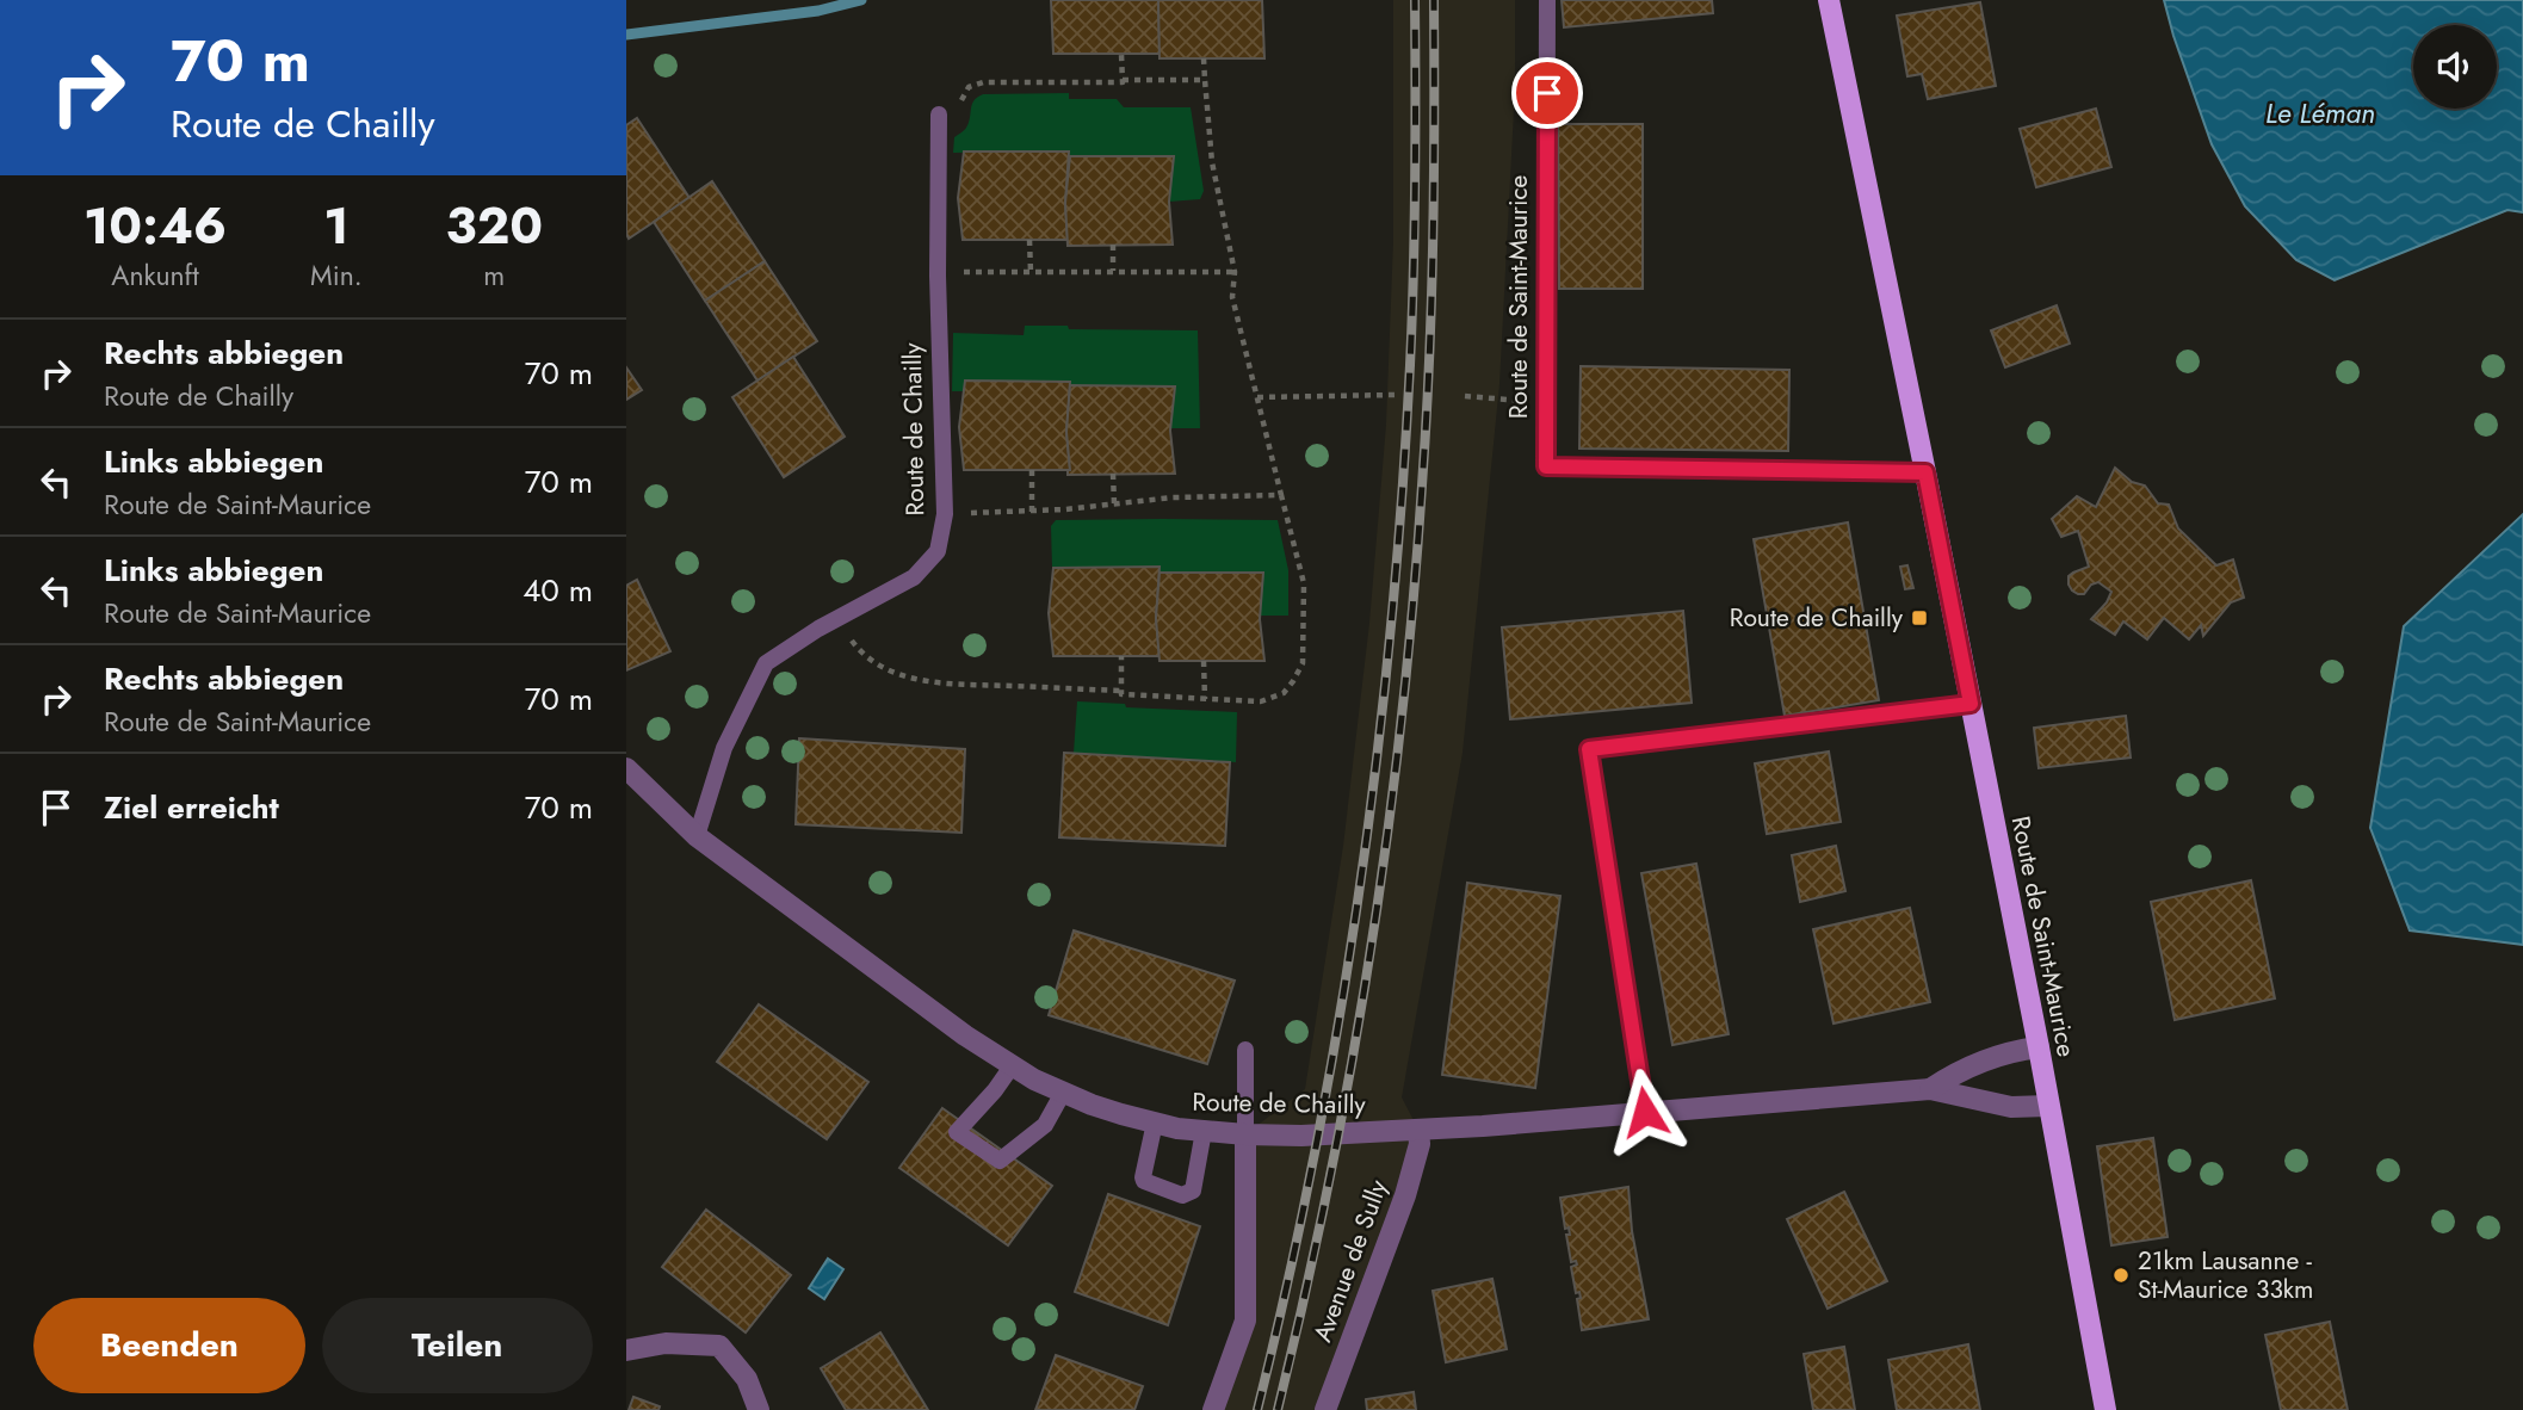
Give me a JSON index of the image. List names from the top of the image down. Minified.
{"streets":{"main road":["Route de Saint-Maurice"],"street":["Route de Chailly","Avenue de Sully"]},"crossings":[["Route de Saint-Maurice","Route de Chailly"],["Route de Chailly","Avenue de Sully"]],"water":["Le Léman"],"places":{"transit":["Route de Chailly"],"other":["21km Lausanne - St-Maurice 33km"]},"page":{"turn":["70 m","Route de Chailly"],"eta":["10:46","Ankunft","1","Min.","320","m"],"list":[{"name":"Rechts abbiegen","note":"Route de Chailly","value":"70 m"},{"name":"Links abbiegen","note":"Route de Saint-Maurice","value":"70 m"},{"name":"Links abbiegen","note":"Route de Saint-Maurice","value":"40 m"},{"name":"Rechts abbiegen","note":"Route de Saint-Maurice","value":"70 m"},{"name":"Ziel erreicht","value":"70 m"}],"buttons":["Beenden","Teilen"]}}
